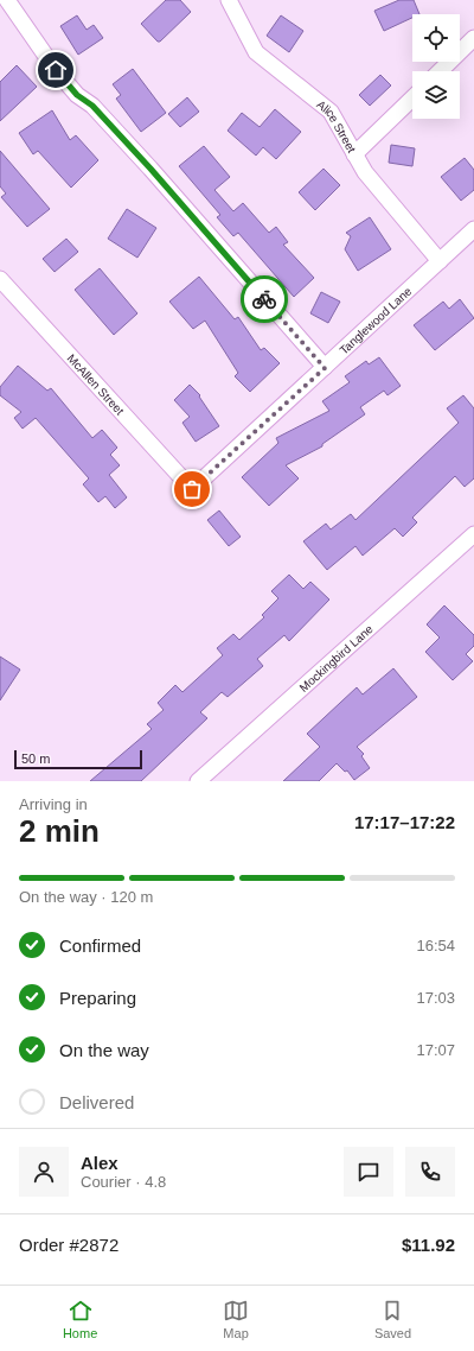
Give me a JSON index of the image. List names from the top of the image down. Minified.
{"streets":{"street":["Alice Street","Tanglewood Lane","McAllen Street","Mockingbird Lane"]},"crossings":[["Alice Street","Tanglewood Lane"],["Tanglewood Lane","McAllen Street"]],"scale_bar":"50 m","page":{"scale":"50 m","heading":["2 min","Arriving in","17:17–17:22"],"panel":["Alex","Courier · 4.8","Order #2872","$11.92"],"bar":"On the way · 120 m","list":[["Confirmed","16:54"],["Preparing","17:03"],["On the way","17:07"],"Delivered"],"tabs":["Home","Map","Saved"]}}
